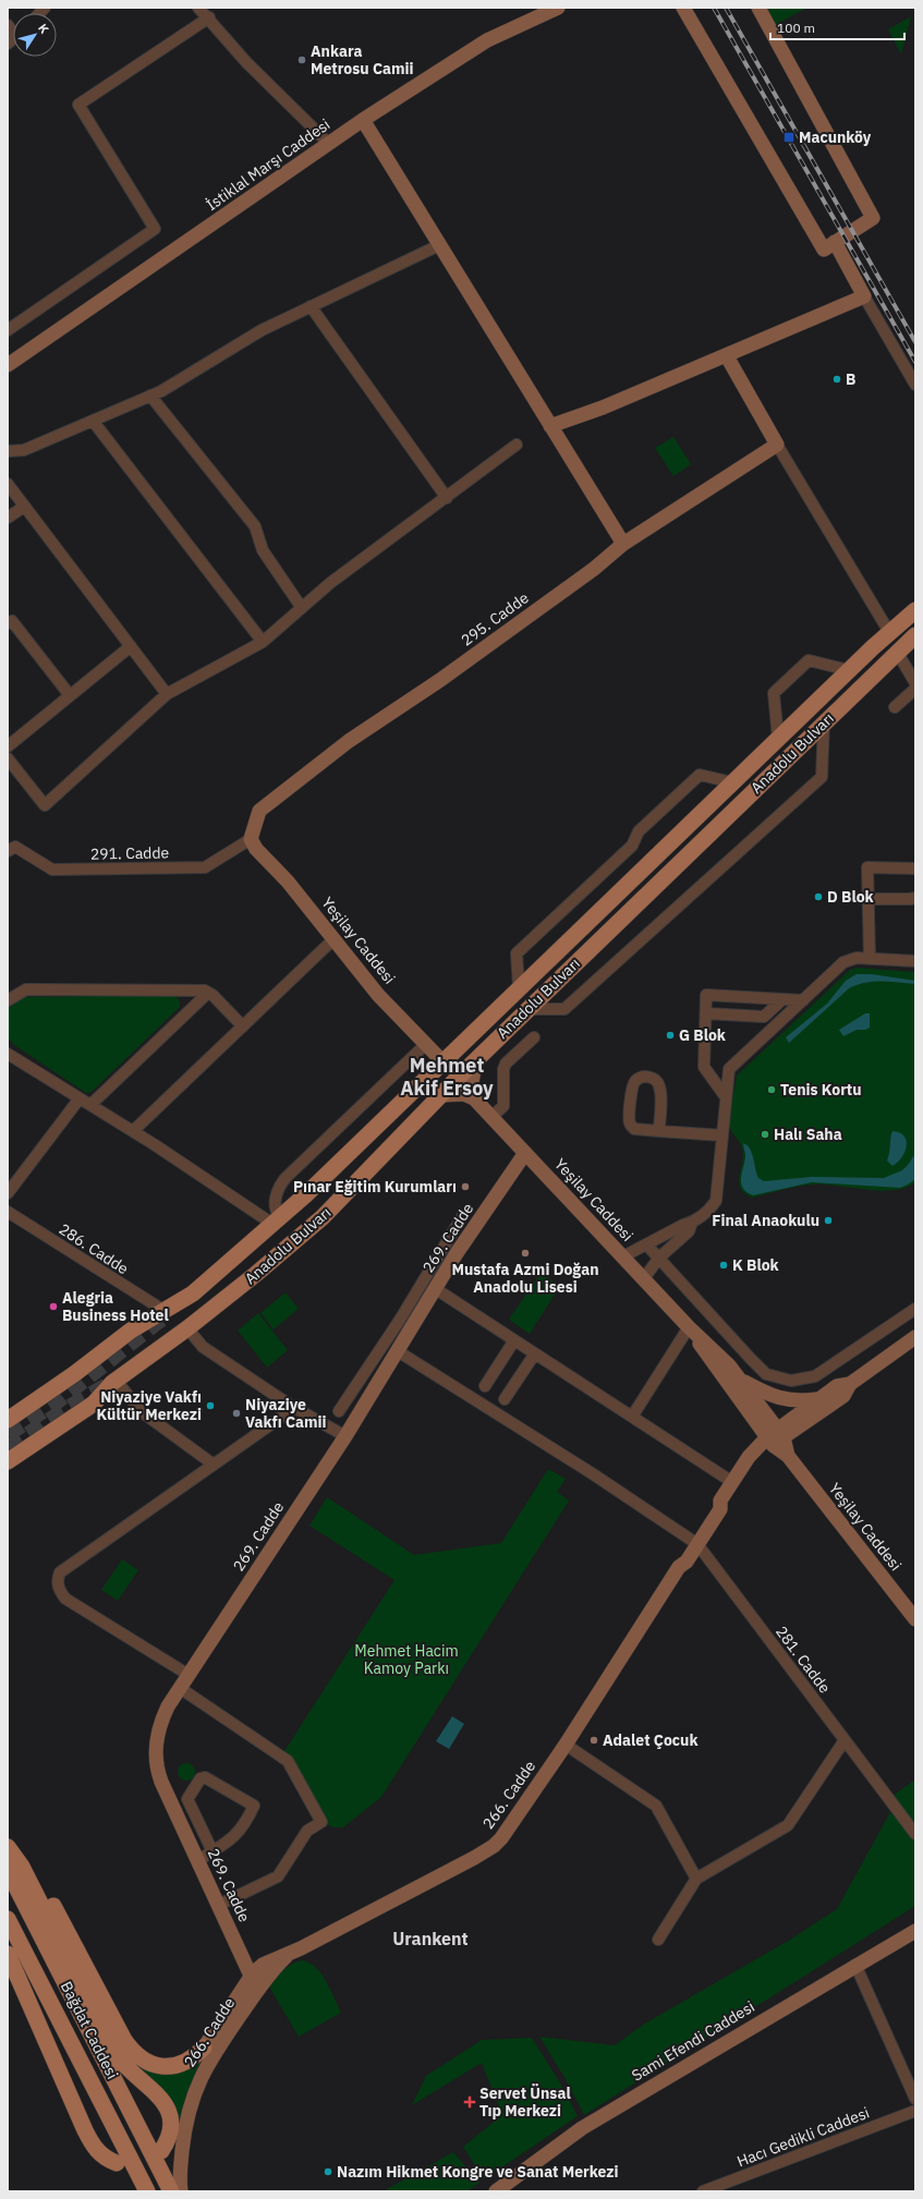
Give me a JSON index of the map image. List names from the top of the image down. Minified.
{"streets":{"main road":["Anadolu Bulvarı","Bağdat Caddesi"],"street":["İstiklal Marşı Caddesi","295. Cadde","291. Cadde","Yeşilay Caddesi","269. Cadde","286. Cadde","281. Cadde","266. Cadde","Sami Efendi Caddesi","Hacı Gedikli Caddesi"]},"crossings":[["295. Cadde","291. Cadde"],["295. Cadde","Yeşilay Caddesi"],["Anadolu Bulvarı","Yeşilay Caddesi"],["Anadolu Bulvarı","286. Cadde"],["291. Cadde","Yeşilay Caddesi"],["Yeşilay Caddesi","269. Cadde"],["Yeşilay Caddesi","266. Cadde"],["269. Cadde","281. Cadde"],["269. Cadde","266. Cadde"],["281. Cadde","266. Cadde"]],"districts":["Mehmet Akif Ersoy","Urankent"],"parks":["Mehmet Hacim Kamoy Parkı"],"places":{"other":["Ankara Metrosu Camii","B","D Blok","G Blok","Tenis Kortu","Halı Saha","Pınar Eğitim Kurumları","Final Anaokulu","Mustafa Azmi Doğan Anadolu Lisesi","K Blok","Alegria Business Hotel","Niyaziye Vakfı Kültür Merkezi","Niyaziye Vakfı Camii","Adalet Çocuk","Nazım Hikmet Kongre ve Sanat Merkezi"],"transit":["Macunköy"],"health":["Servet Ünsal Tıp Merkezi"]},"scale_bar":"100 m","north":"top right"}
